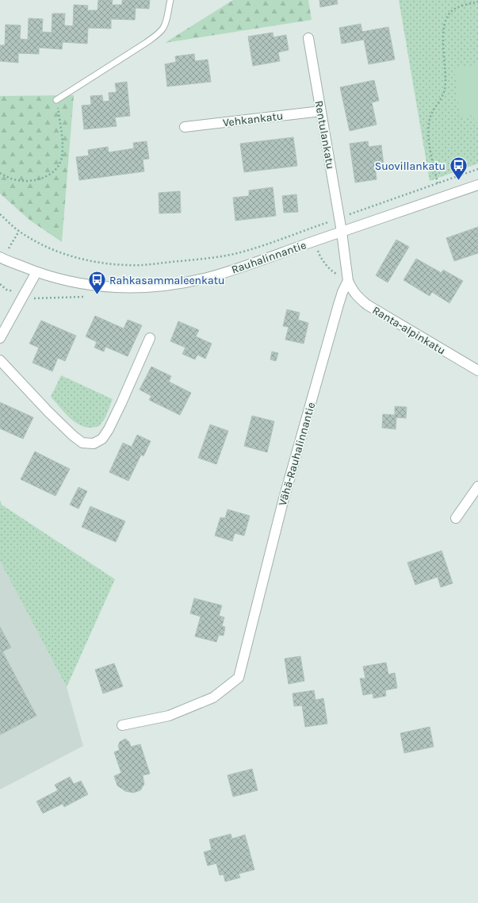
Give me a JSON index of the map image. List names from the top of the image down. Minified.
{"streets":{"street":["Vehkankatu","Rentulankatu","Rauhalinnantie","Ranta-alpinkatu","Vähä-Rauhalinnantie"]},"crossings":[["Vehkankatu","Rentulankatu"],["Rentulankatu","Rauhalinnantie"],["Ranta-alpinkatu","Vähä-Rauhalinnantie"]],"places":{"bus stop":["Suovillankatu","Rahkasammaleenkatu"]}}
